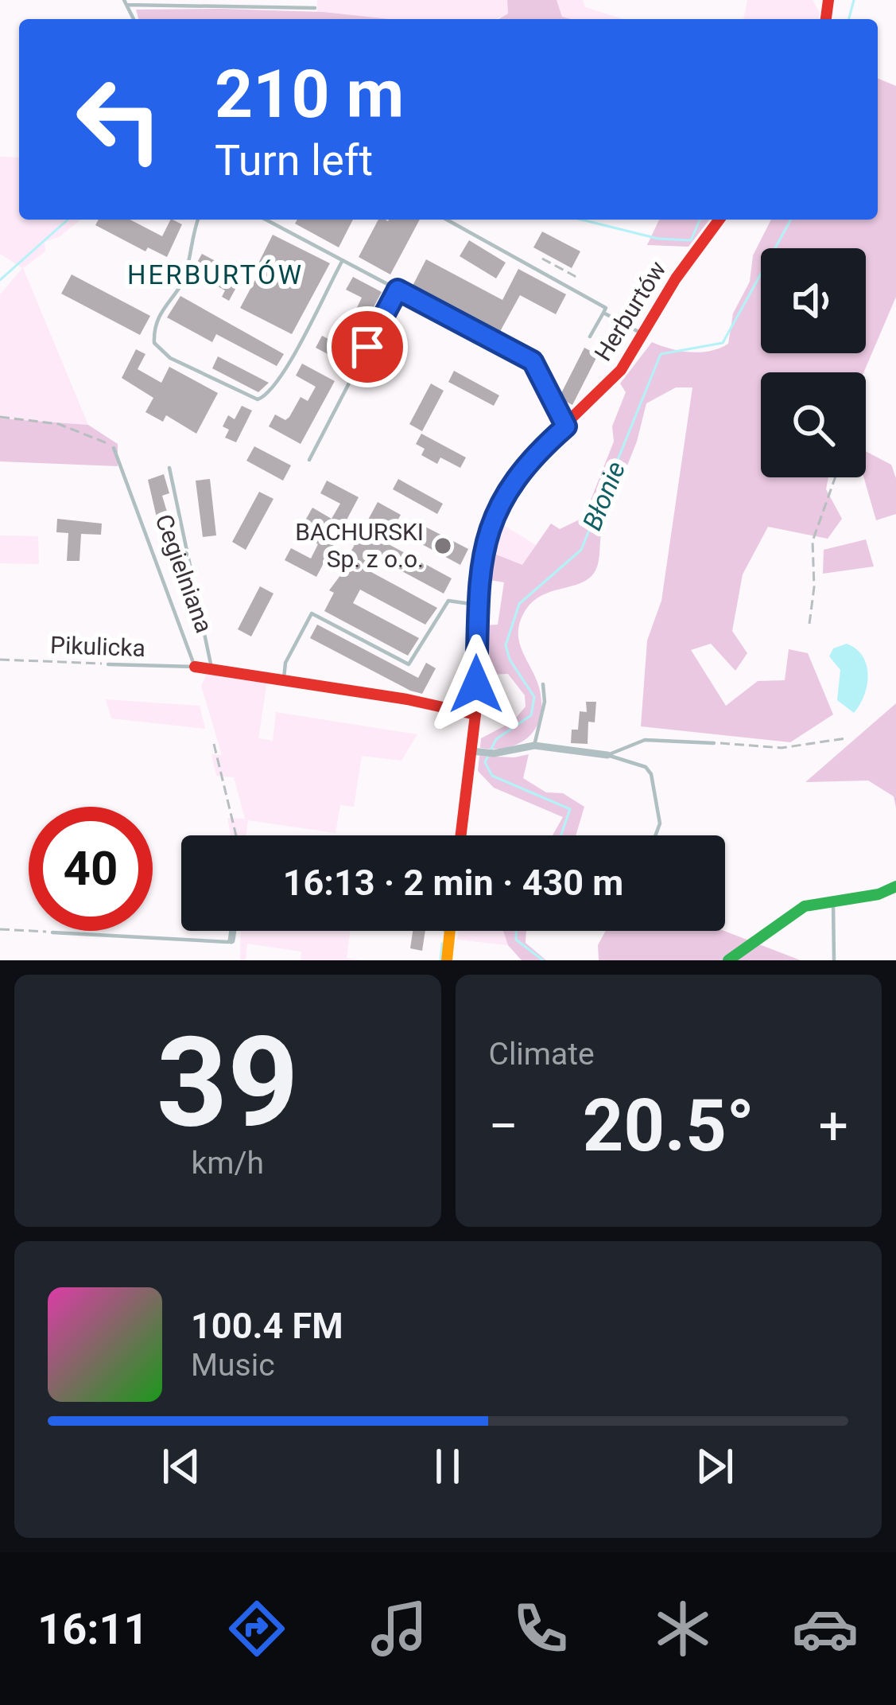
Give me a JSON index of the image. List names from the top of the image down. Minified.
{"streets":{"street":["Herburtów","Cegielniana"],"lane":["Pikulicka"]},"crossings":[["Herburtów","Cegielniana"],["Cegielniana","Pikulicka"]],"districts":["HERBURTÓW"],"water":["Błonie"],"places":["BACHURSKI Sp. z o.o."],"page":{"turn":["210 m","Turn left"],"limit":"40","trip":"16:13 · 2 min · 430 m","tile":[["39","km/h"],"Climate"],"heat":["−","20.5°","+"],"song":["100.4 FM","Music"],"tabs":"16:11"}}
